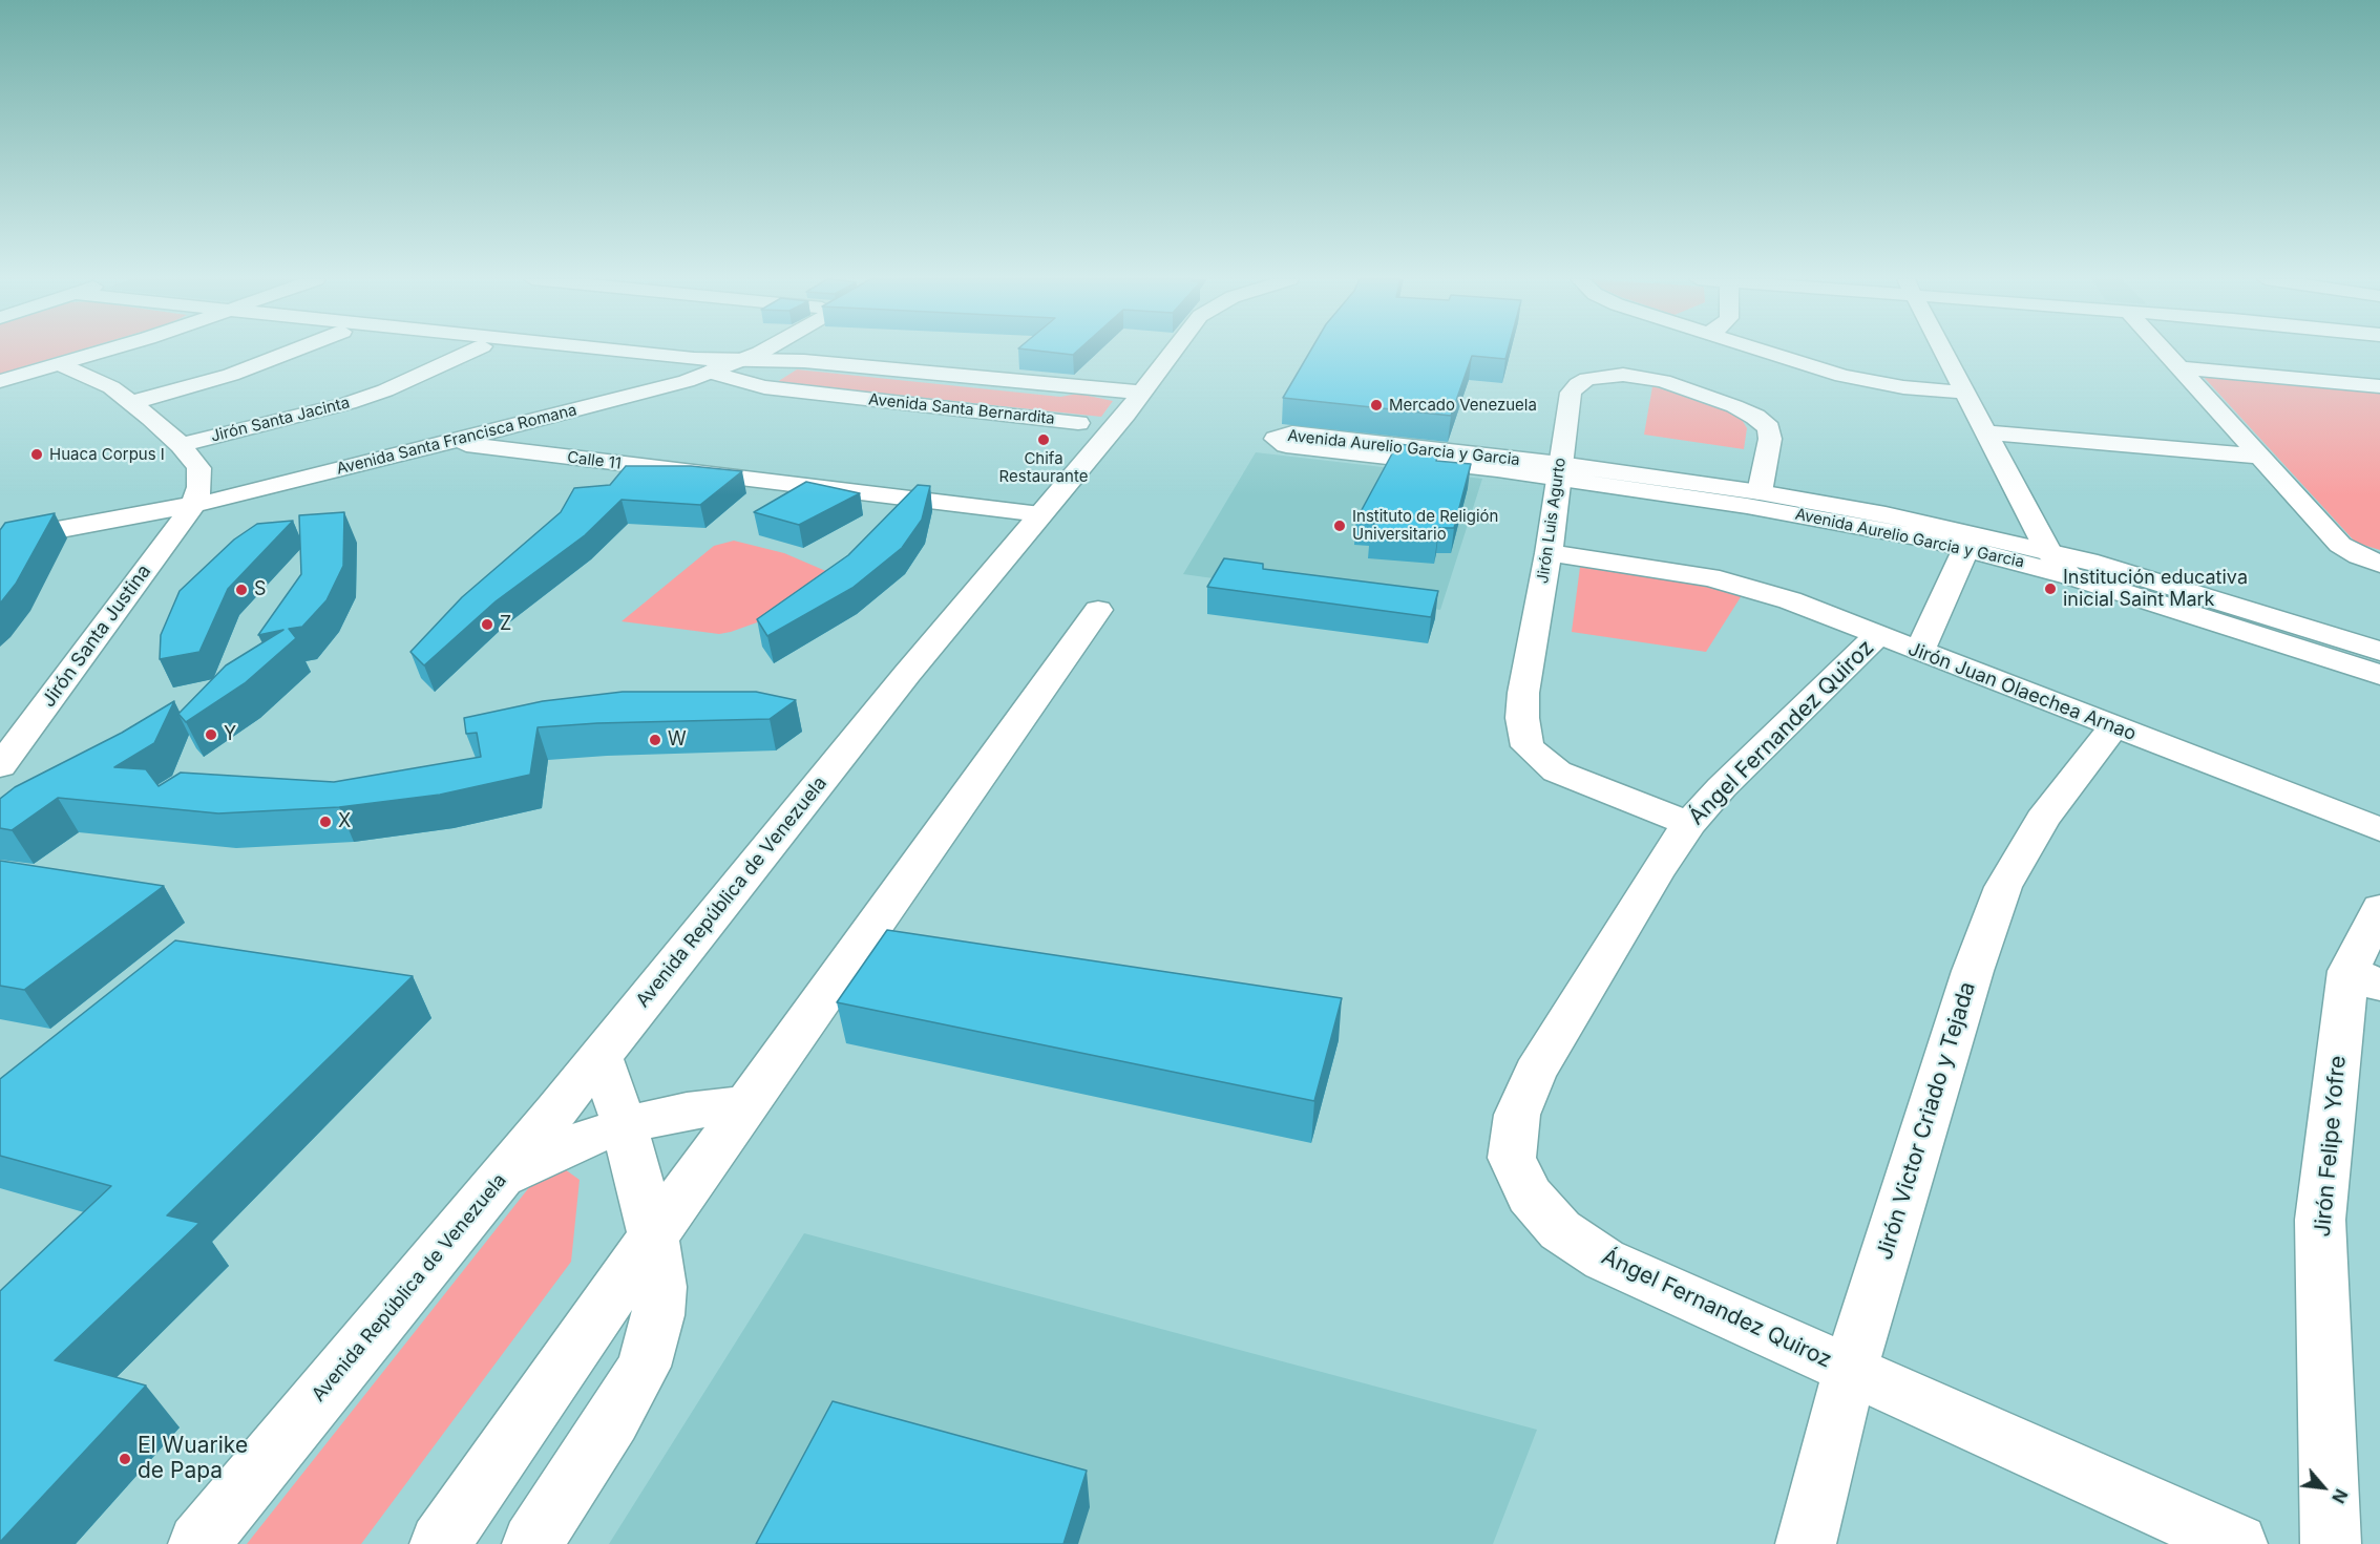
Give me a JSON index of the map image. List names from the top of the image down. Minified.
{"streets":{"street":["Avenida Santa Bernardita","Jirón Santa Jacinta","Avenida Santa Francisca Romana","Avenida Aurelio Garcia y Garcia","Calle 11","Jirón Luis Agurto","Jirón Santa Justina","Jirón Juan Olaechea Arnao","Ángel Fernandez Quiroz","Avenida República de Venezuela","Jirón Victor Criado y Tejada","Jirón Felipe Yofre"]},"crossings":[["Avenida Santa Bernardita","Avenida Santa Francisca Romana"],["Avenida Santa Bernardita","Avenida República de Venezuela"],["Avenida Santa Francisca Romana","Calle 11"],["Avenida Santa Francisca Romana","Jirón Santa Justina"],["Avenida Aurelio Garcia y Garcia","Jirón Luis Agurto"],["Calle 11","Avenida República de Venezuela"],["Jirón Luis Agurto","Jirón Juan Olaechea Arnao"],["Jirón Luis Agurto","Ángel Fernandez Quiroz"],["Jirón Juan Olaechea Arnao","Ángel Fernandez Quiroz"],["Jirón Juan Olaechea Arnao","Jirón Victor Criado y Tejada"],["Ángel Fernandez Quiroz","Jirón Victor Criado y Tejada"]],"places":["Mercado Venezuela","Chifa Restaurante","Huaca Corpus I","Instituto de Religión Universitario","Institución educativa inicial Saint Mark","S","Z","Y","W","X","El Wuarike de Papa"],"north":"bottom right"}
